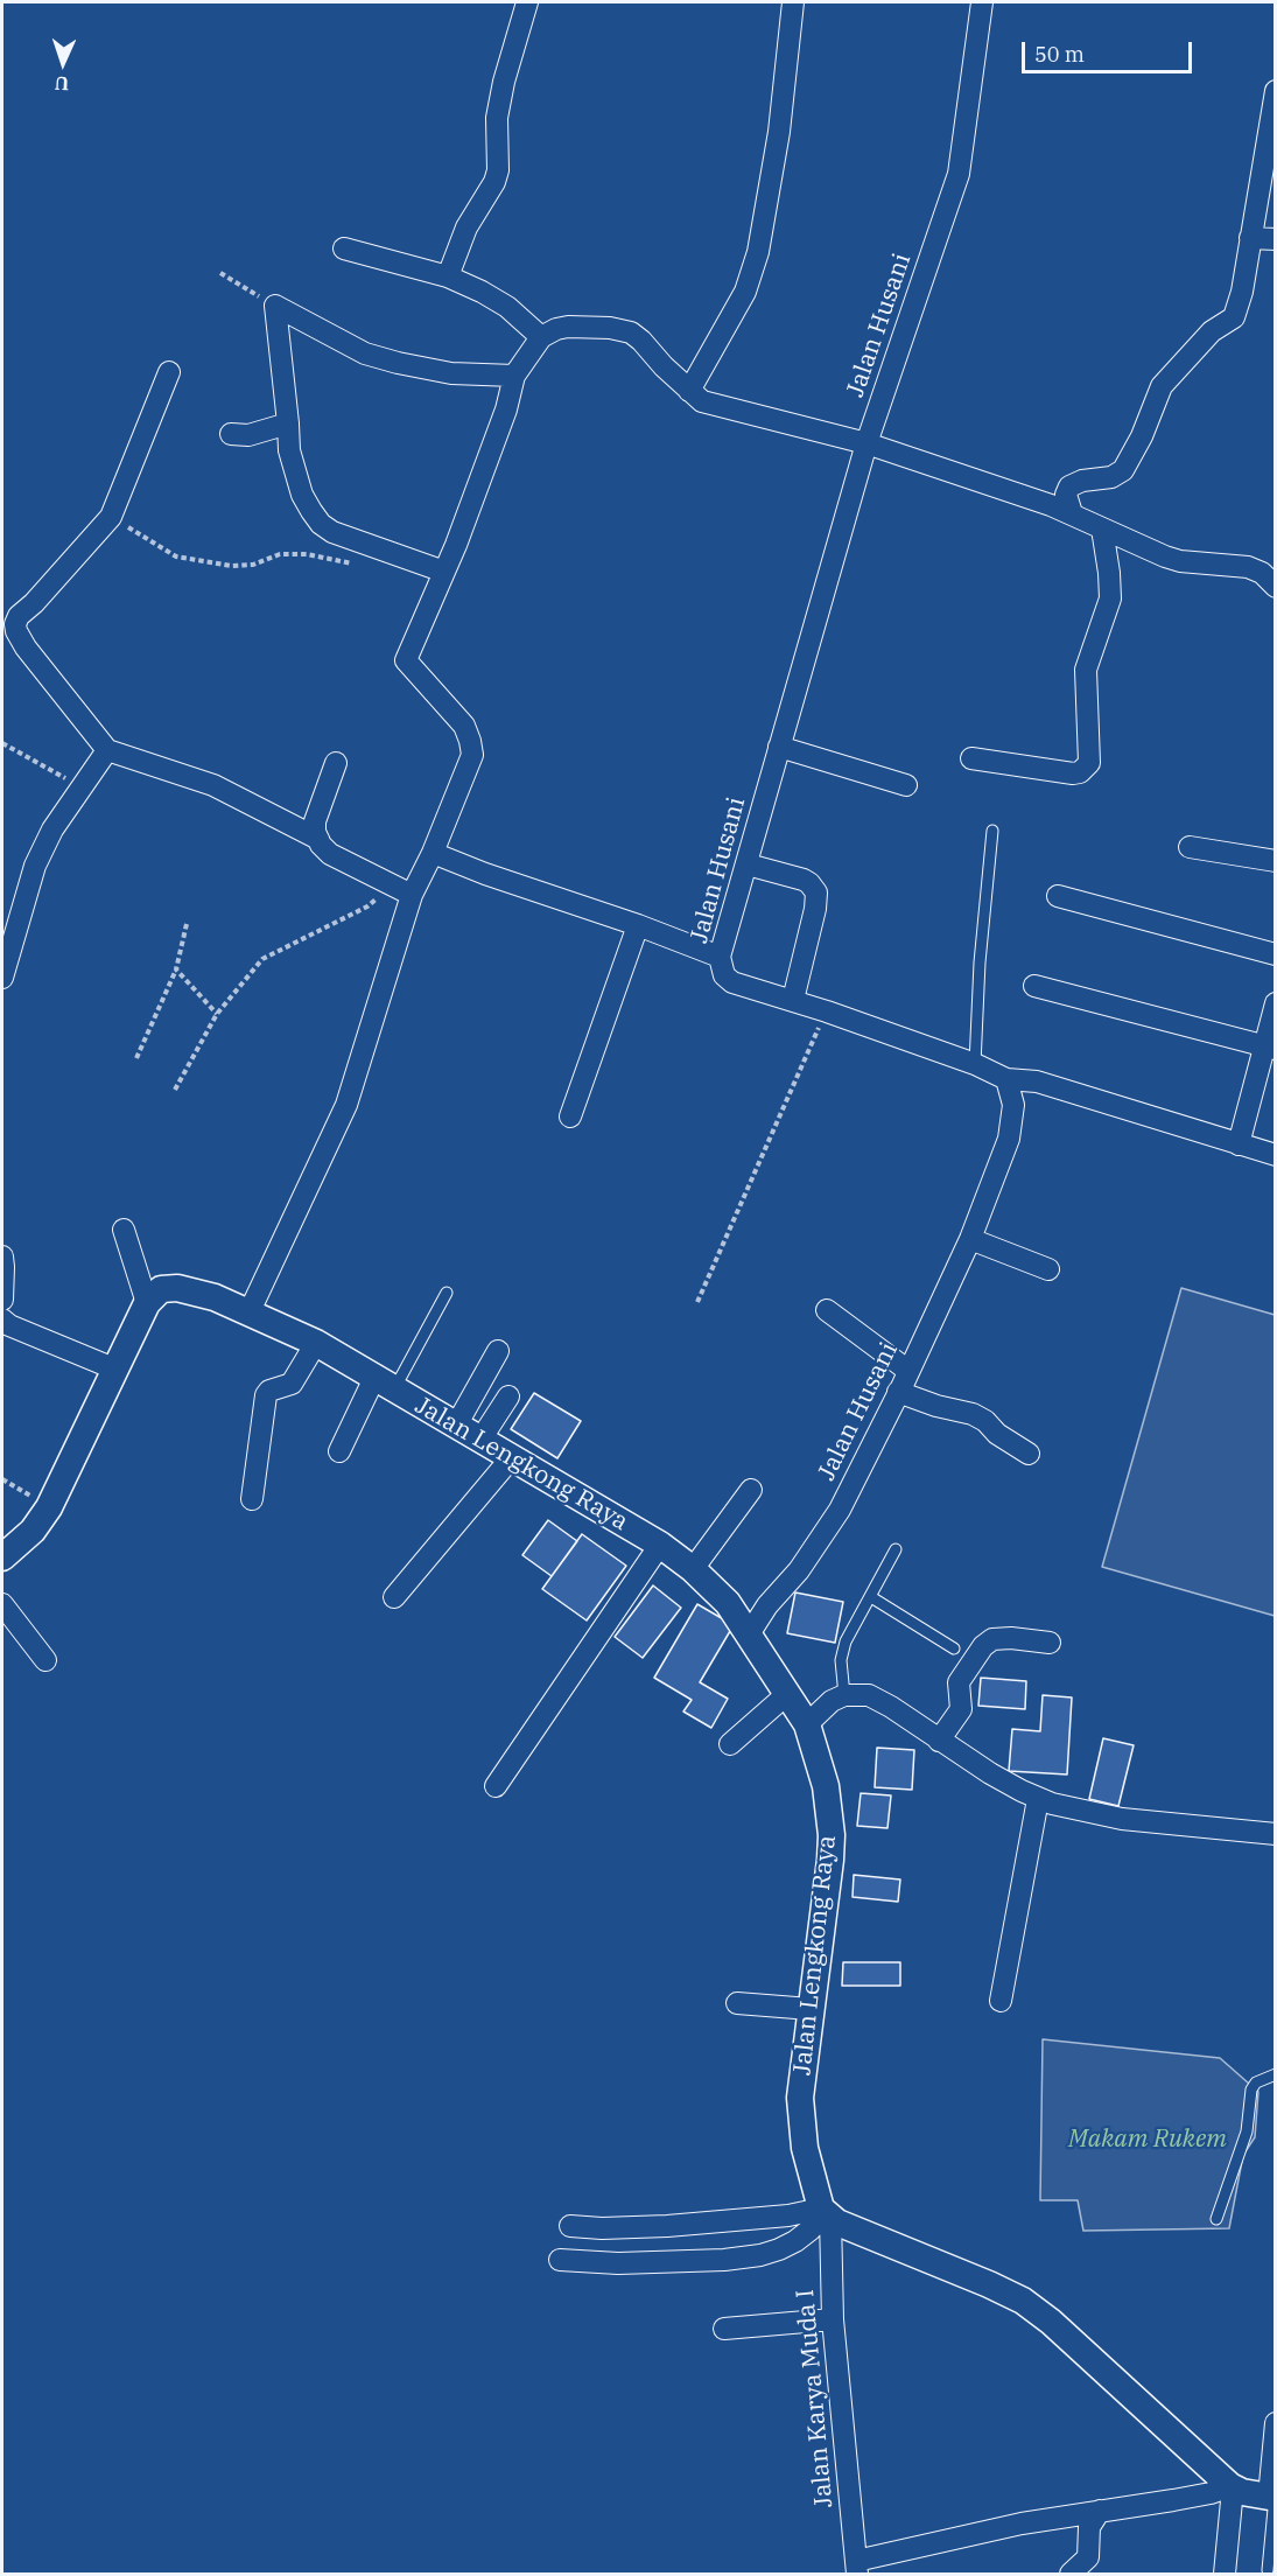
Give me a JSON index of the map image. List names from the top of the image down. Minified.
{"streets":{"street":["Jalan Husani","Jalan Lengkong Raya","Jalan Karya Muda I"]},"crossings":[["Jalan Husani","Jalan Lengkong Raya"],["Jalan Lengkong Raya","Jalan Karya Muda I"]],"parks":["Makam Rukem"],"scale_bar":"50 m","north":"bottom"}
